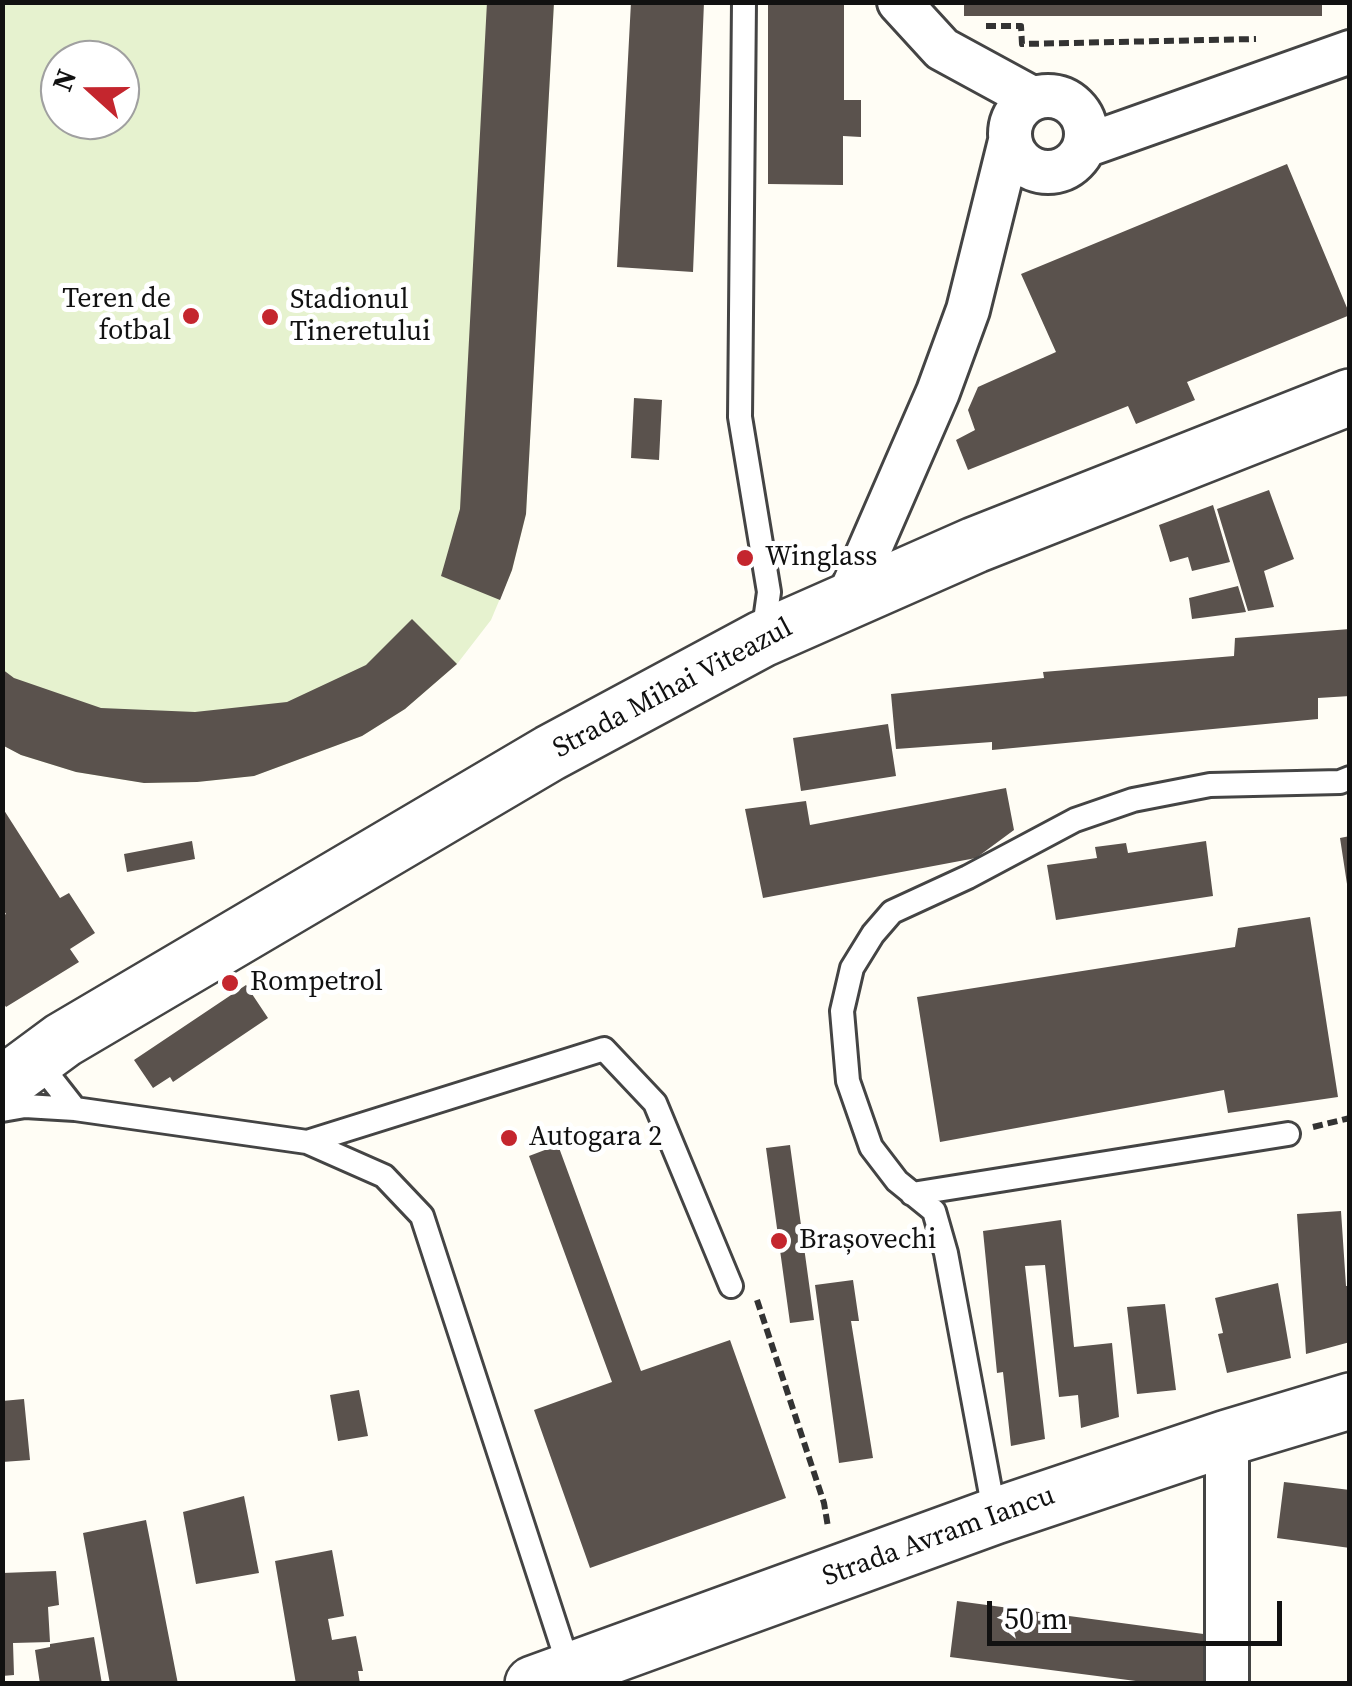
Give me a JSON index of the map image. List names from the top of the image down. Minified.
{"streets":{"street":["Strada Mihai Viteazul","Strada Avram Iancu"]},"places":["Teren de fotbal","Stadionul Tineretului","Winglass","Rompetrol","Autogara 2","Brașovechi"],"scale_bar":"50 m","north":"left"}
